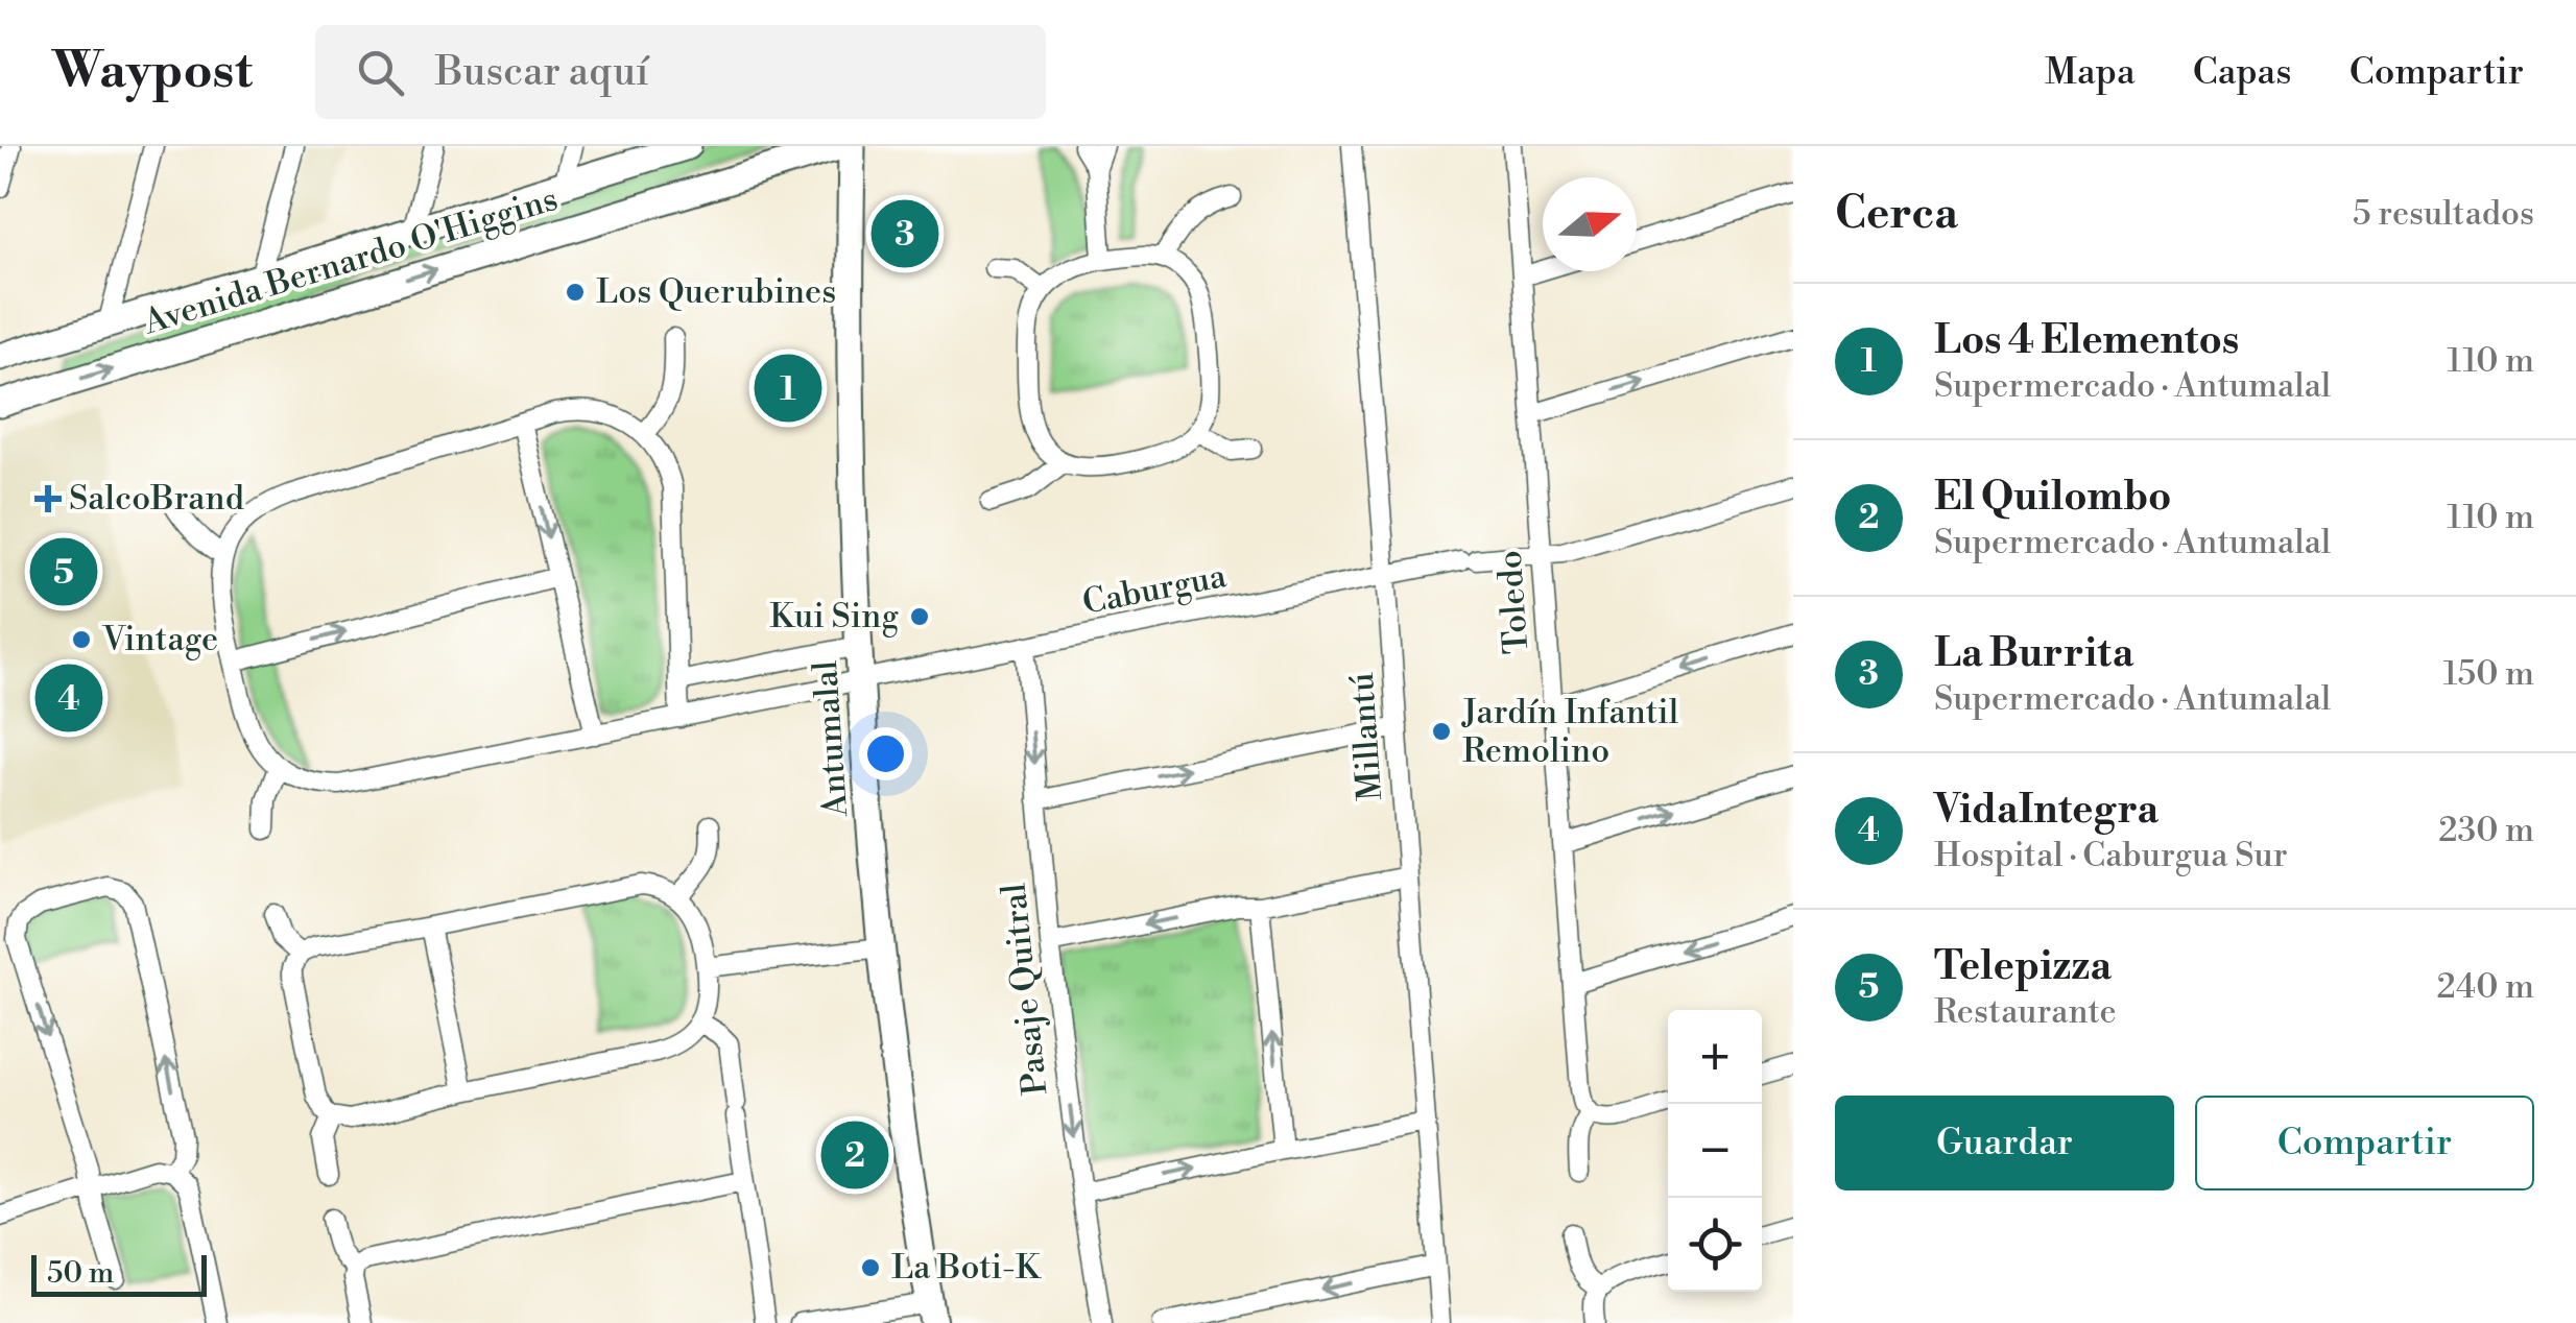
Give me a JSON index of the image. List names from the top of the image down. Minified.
{"streets":{"main road":["Avenida Bernardo O'Higgins","Antumalal"],"street":["Caburgua","Toledo","Millantú","Pasaje Quitral"]},"crossings":[["Caburgua","Toledo"],["Caburgua","Millantú"],["Caburgua","Antumalal"],["Caburgua","Pasaje Quitral"]],"one_way":["Pasaje Quitral"],"places":{"other":["Los Querubines","Kui Sing","Vintage","Jardín Infantil Remolino","La Boti-K"],"health":["SalcoBrand"]},"scale_bar":"50 m","north":"right","page":{"header":"Waypost","search":"Buscar aquí","nav":["Mapa","Capas","Compartir"],"heading":["Cerca","5 resultados"],"pins":["3","1","5","4","2"],"list":[{"mark":"1","name":"Los 4 Elementos","note":"Supermercado · Antumalal","value":"110 m"},{"mark":"2","name":"El Quilombo","note":"Supermercado · Antumalal","value":"110 m"},{"mark":"3","name":"La Burrita","note":"Supermercado · Antumalal","value":"150 m"},{"mark":"4","name":"VidaIntegra","note":"Hospital · Caburgua Sur","value":"230 m"},{"mark":"5","name":"Telepizza","note":"Restaurante","value":"240 m"}],"map_buttons":["+","−"],"buttons":["Guardar","Compartir"],"scale":"50 m"}}
